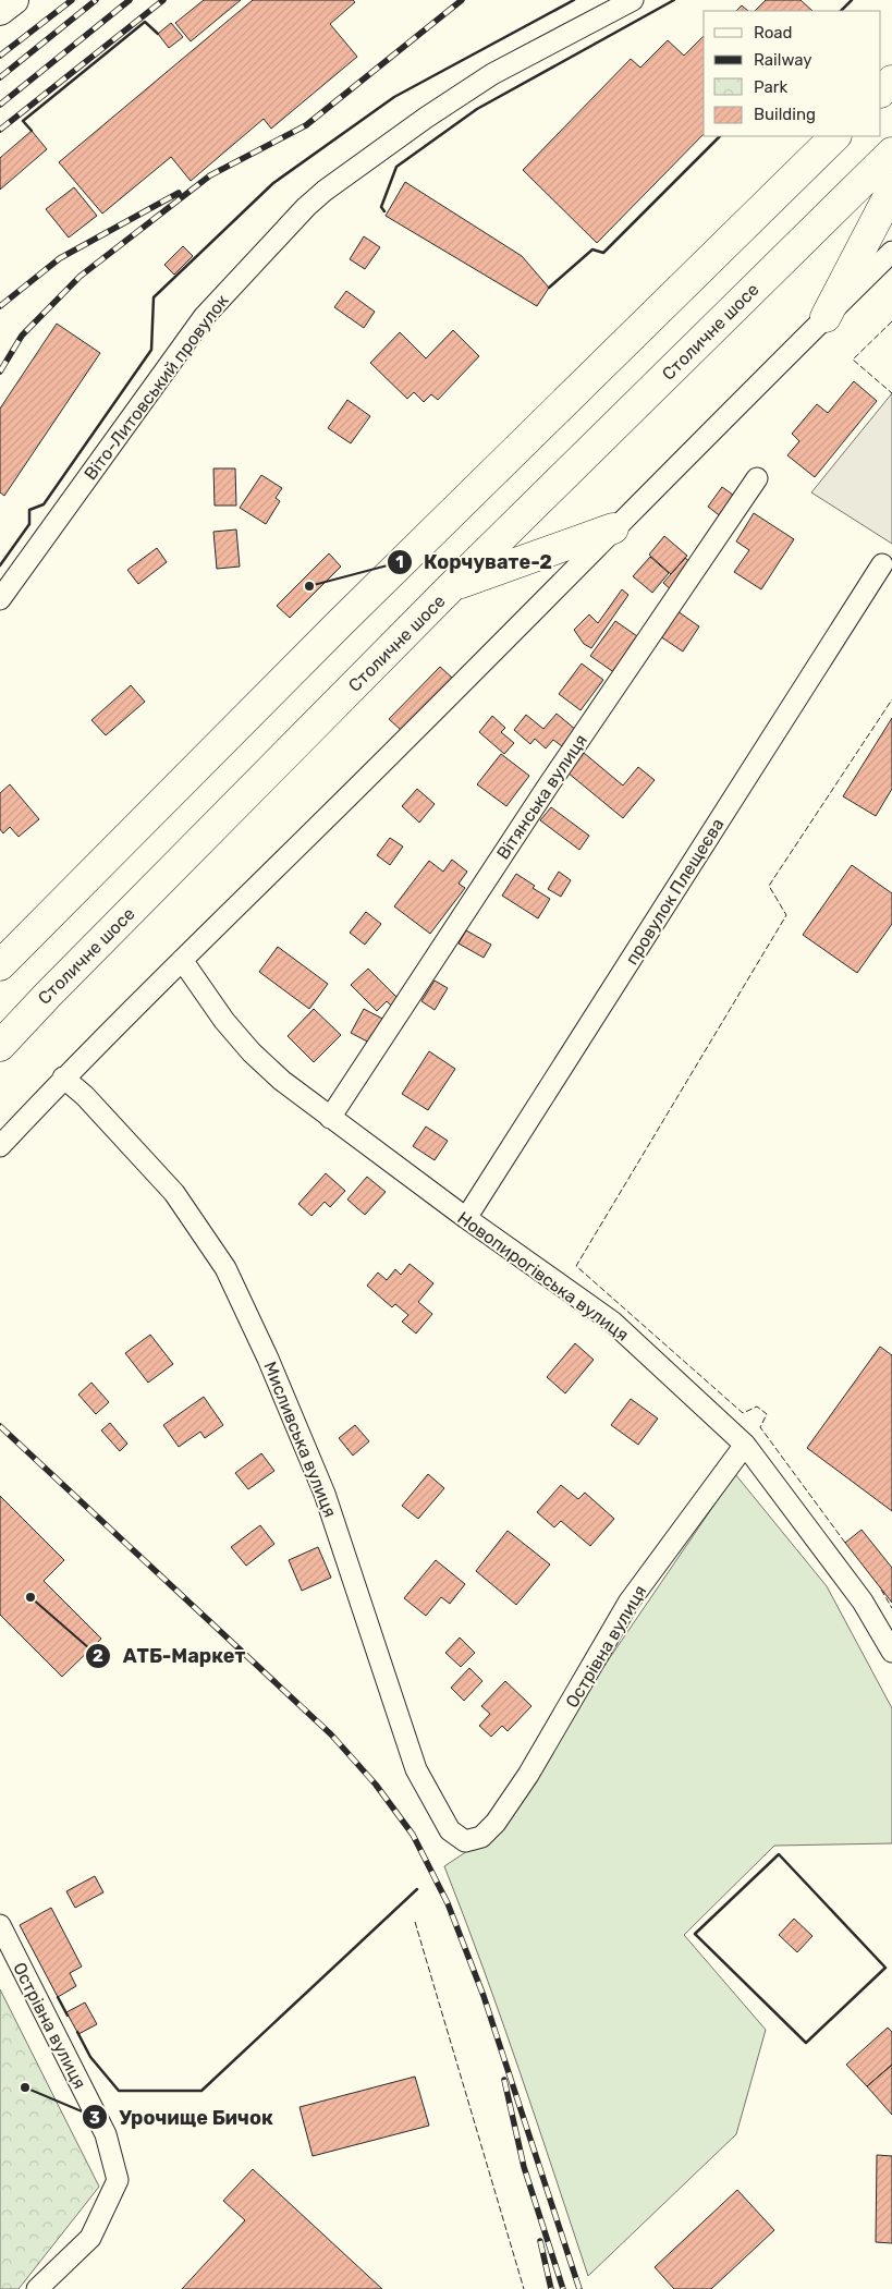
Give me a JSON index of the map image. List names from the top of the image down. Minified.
{"streets":{"highway":["Столичне шосе"],"street":["Віто-Литовський провулок","Вітянська вулиця","провулок Плещеєва","Новопирогівська вулиця","Мисливська вулиця","Острівна вулиця"]},"crossings":[["Вітянська вулиця","Новопирогівська вулиця"],["провулок Плещеєва","Новопирогівська вулиця"],["Новопирогівська вулиця","Острівна вулиця"],["Мисливська вулиця","Острівна вулиця"]],"places":["Корчувате-2","АТБ-Маркет","Урочище Бичок"],"legend":["Road","Railway","Park","Building"]}
